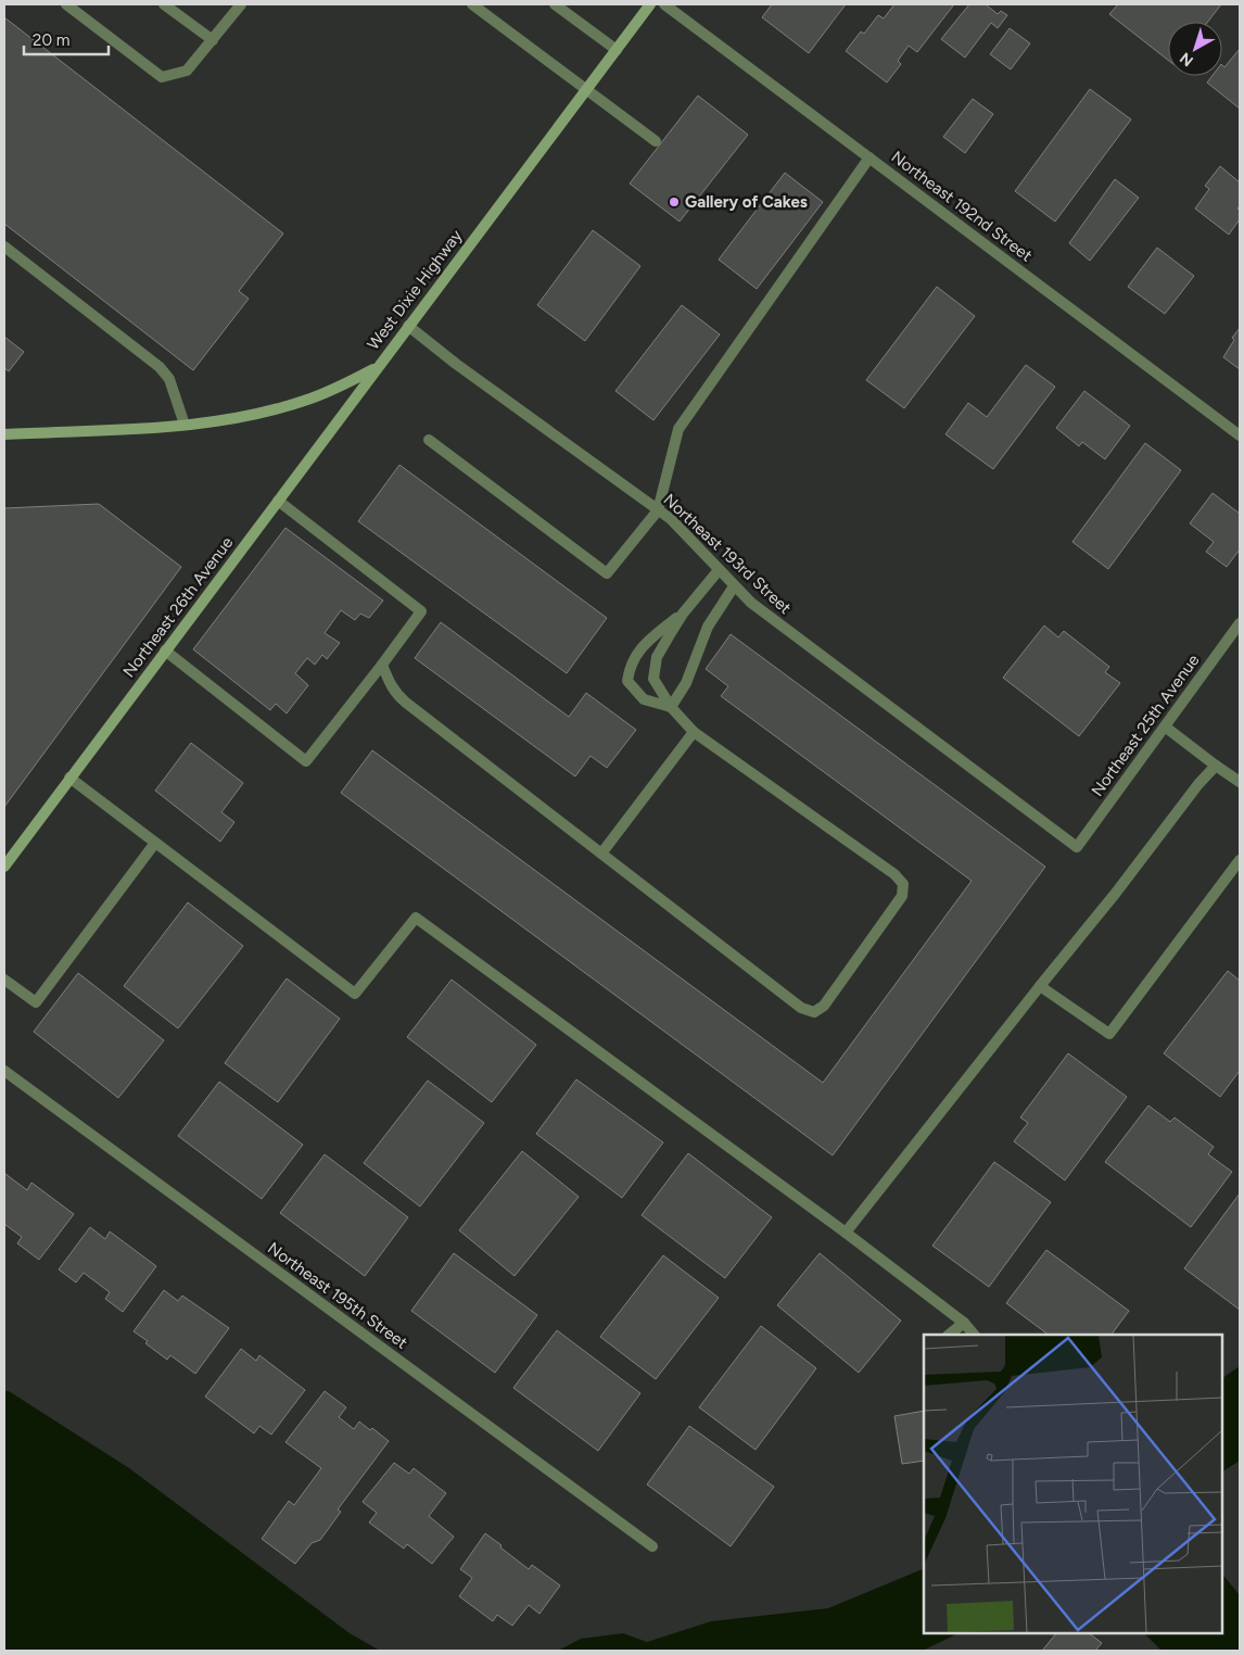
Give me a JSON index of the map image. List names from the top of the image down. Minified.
{"streets":{"street":["Northeast 192nd Street","West Dixie Highway","Northeast 193rd Street","Northeast 26th Avenue","Northeast 25th Avenue","Northeast 195th Street"]},"crossings":[["West Dixie Highway","Northeast 193rd Street"],["West Dixie Highway","Northeast 26th Avenue"],["Northeast 193rd Street","Northeast 25th Avenue"]],"places":["Gallery of Cakes"],"scale_bar":"20 m","north":"bottom left"}
